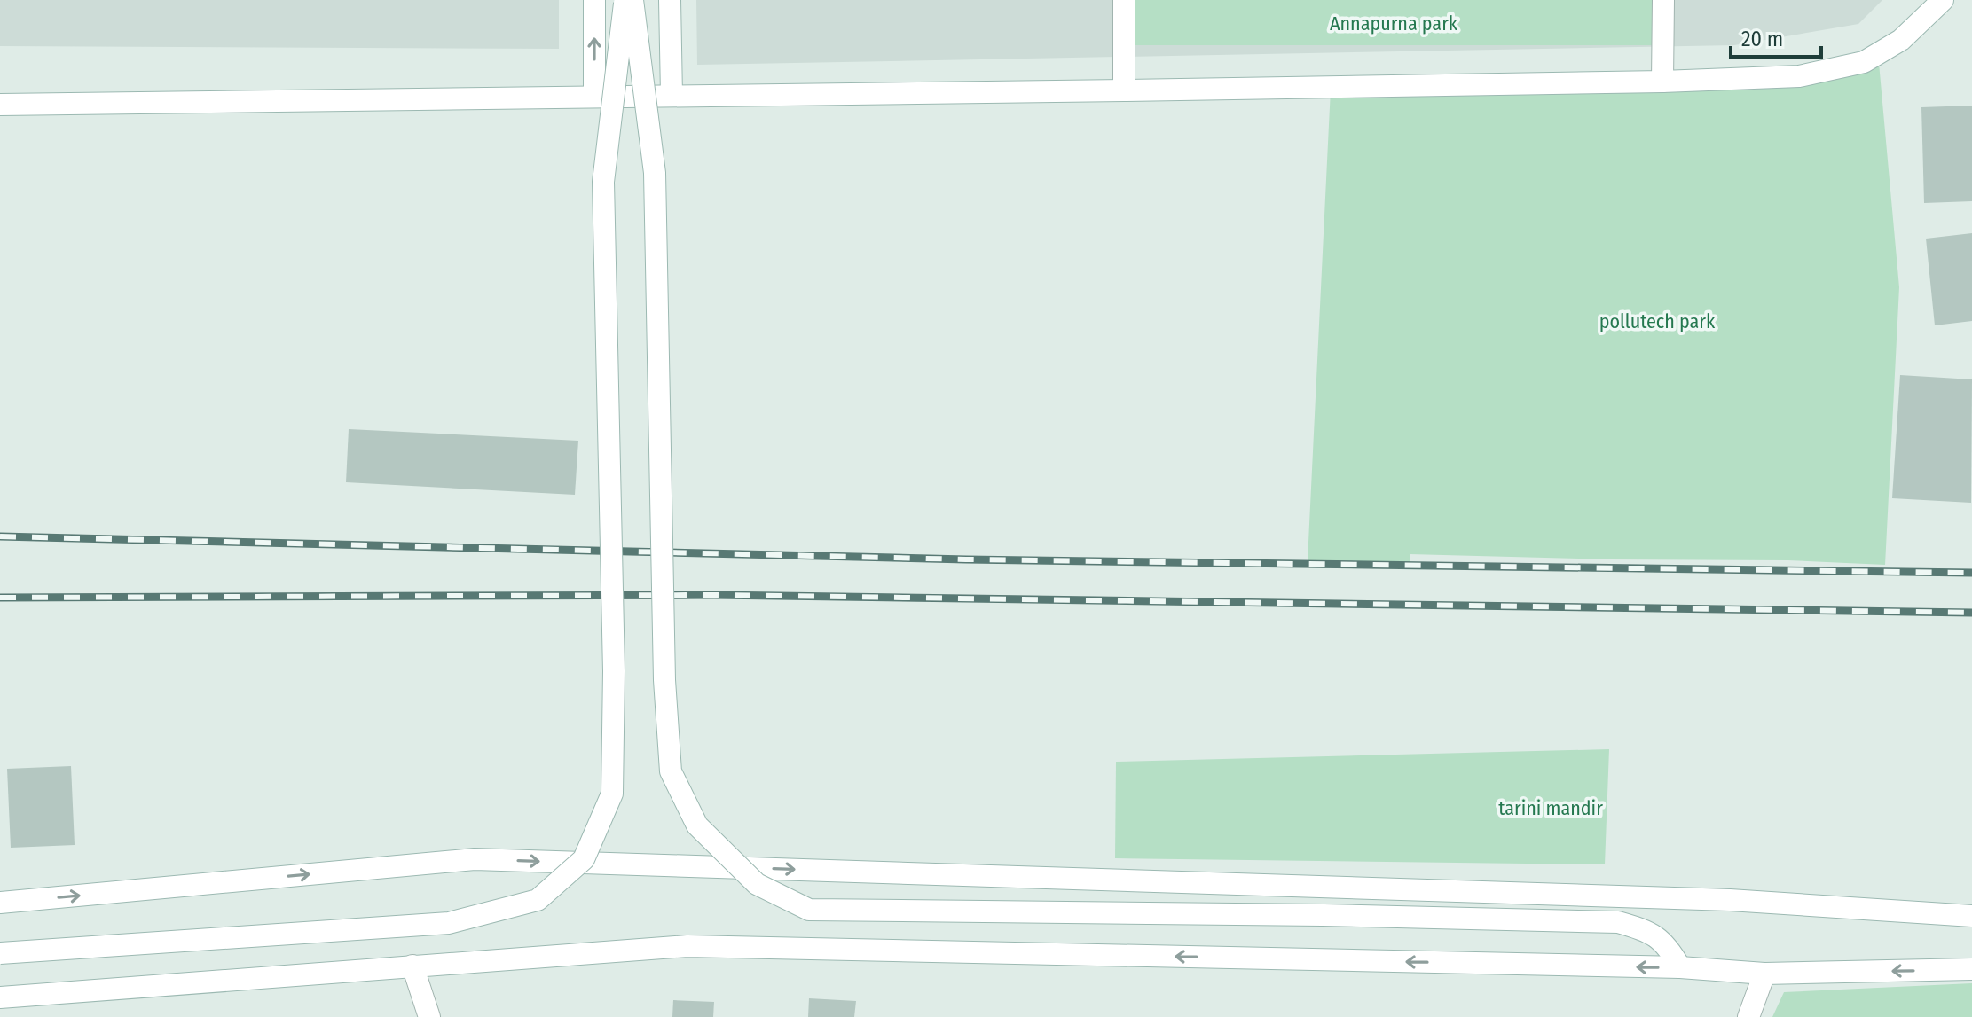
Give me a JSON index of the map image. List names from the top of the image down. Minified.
{"parks":["Annapurna park","pollutech park","tarini mandir"],"scale_bar":"20 m"}
